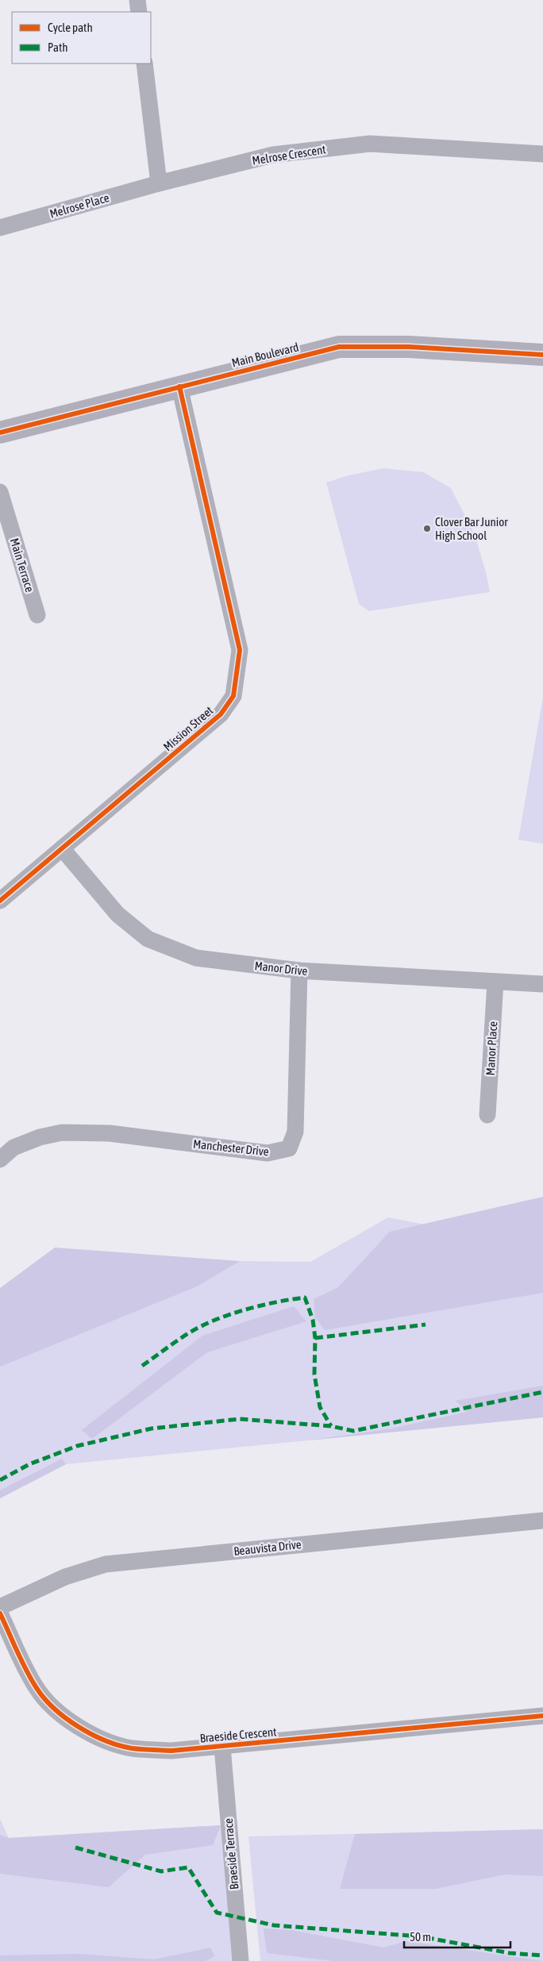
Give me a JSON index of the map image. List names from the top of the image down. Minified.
{"streets":{"street":["Melrose Crescent","Melrose Place","Main Boulevard","Main Terrace","Mission Street","Manor Drive","Manor Place","Manchester Drive","Beauvista Drive","Braeside Crescent","Braeside Terrace"]},"crossings":[["Melrose Crescent","Melrose Place"],["Main Boulevard","Mission Street"],["Mission Street","Manor Drive"],["Manor Drive","Manor Place"],["Manor Drive","Manchester Drive"],["Braeside Crescent","Braeside Terrace"]],"places":["Clover Bar Junior High School"],"legend":["Cycle path","Path"],"scale_bar":"50 m"}
